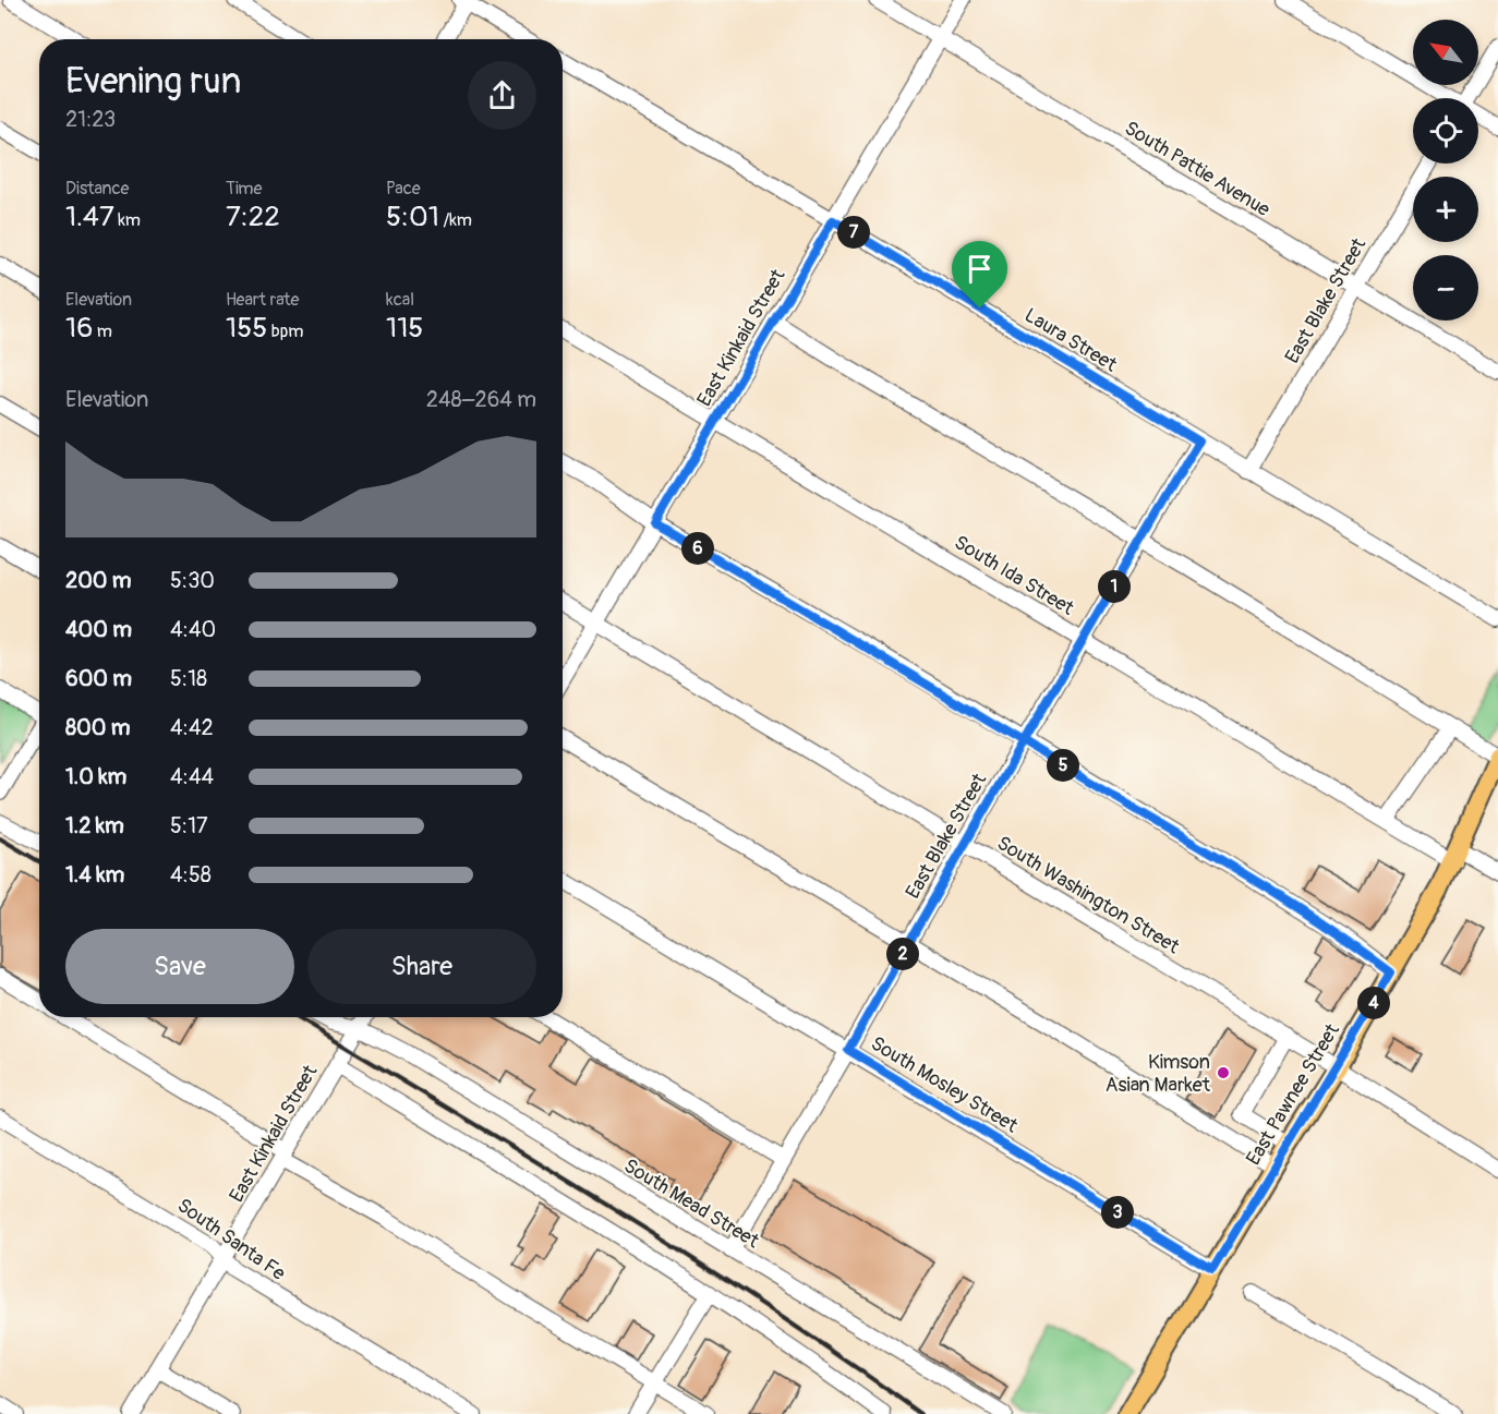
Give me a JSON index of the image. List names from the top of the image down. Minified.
{"streets":{"main road":["East Pawnee Street"],"street":["South Pattie Avenue","East Blake Street","East Kinkaid Street","Laura Street","South Ida Street","South Washington Street","South Mosley Street","South Mead Street","South Santa Fe"]},"crossings":[["South Pattie Avenue","East Blake Street"],["South Pattie Avenue","East Kinkaid Street"],["East Blake Street","Laura Street"],["East Blake Street","South Ida Street"],["East Blake Street","South Washington Street"],["East Blake Street","South Mosley Street"],["East Blake Street","South Mead Street"],["East Kinkaid Street","Laura Street"],["East Kinkaid Street","South Ida Street"],["East Kinkaid Street","South Washington Street"],["East Kinkaid Street","South Mead Street"],["East Kinkaid Street","South Santa Fe"],["South Ida Street","East Pawnee Street"],["South Washington Street","East Pawnee Street"],["South Mosley Street","East Pawnee Street"]],"places":["Kimson Asian Market"],"north":"top left","page":{"map_buttons":["+","−"],"heading":["Evening run","21:23"],"stats":[["Distance","1.47 km"],["Time","7:22"],["Pace","5:01 /km"],["Elevation","16 m"],["Heart rate","155 bpm"],["kcal","115"]],"pins":["7","6","1","5","2","4","3"],"chart":["Elevation","248–264 m"],"list":[{"name":"200 m","note":"5:30"},{"name":"400 m","note":"4:40"},{"name":"600 m","note":"5:18"},{"name":"800 m","note":"4:42"},{"name":"1.0 km","note":"4:44"},{"name":"1.2 km","note":"5:17"},{"name":"1.4 km","note":"4:58"}],"buttons":["Save","Share"]}}
